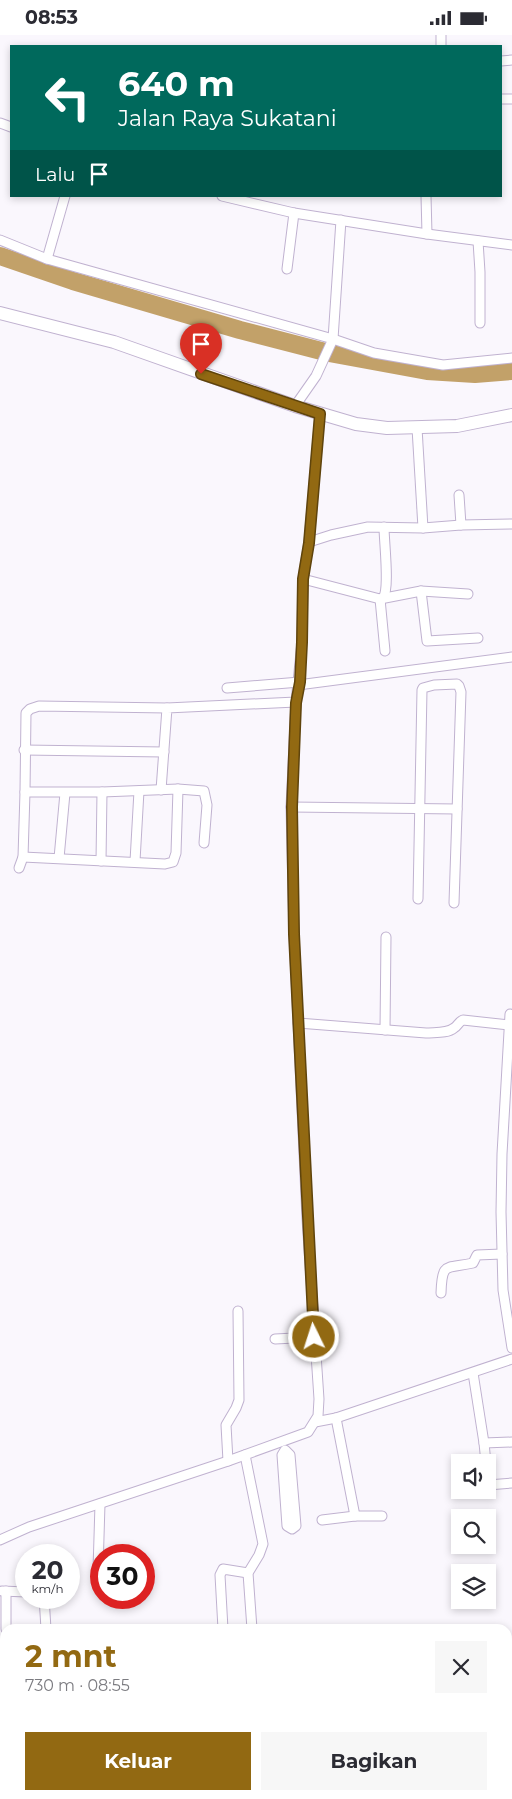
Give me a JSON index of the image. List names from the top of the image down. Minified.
{"page":{"status":"08:53","turn":["640 m","Jalan Raya Sukatani"],"then":"Lalu","speed":"20 km/h","limit":"30","heading":["2 mnt","730 m · 08:55"],"buttons":["Keluar","Bagikan"]}}
